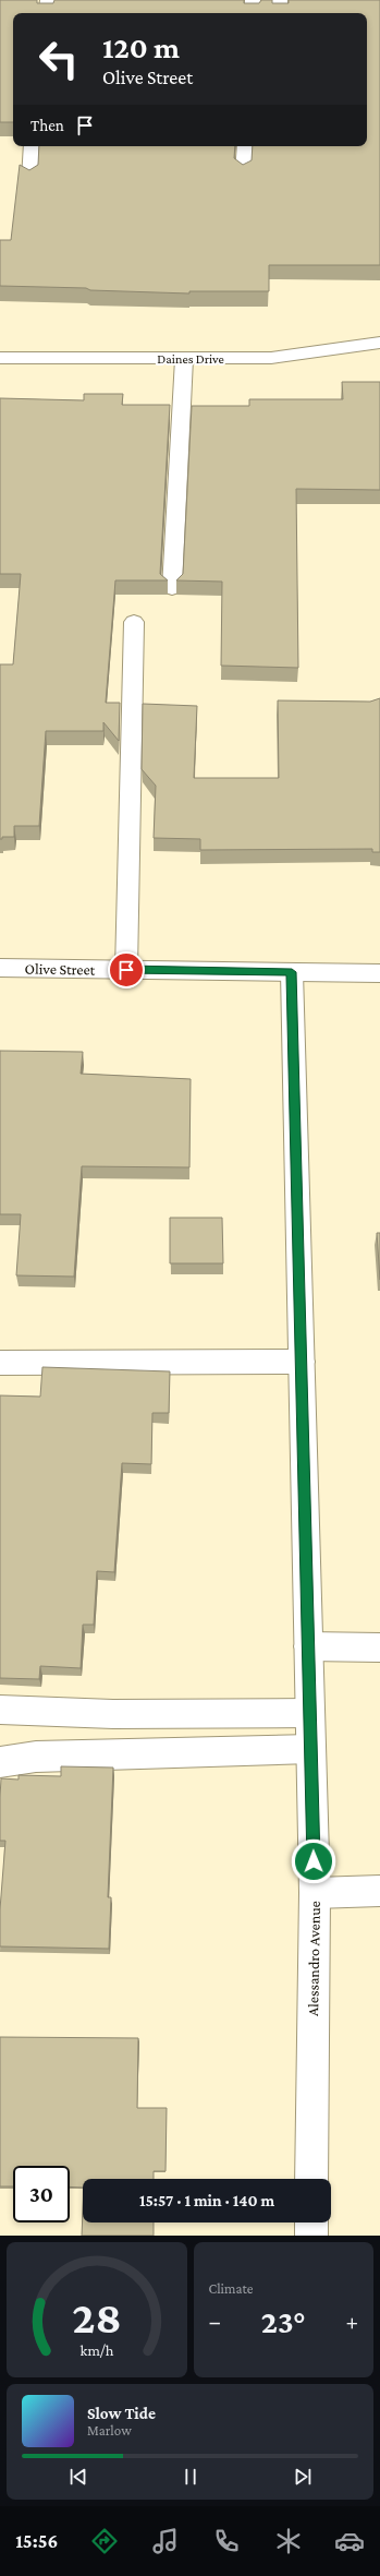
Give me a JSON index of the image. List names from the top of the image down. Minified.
{"streets":{"street":["Daines Drive","Olive Street","Alessandro Avenue"]},"crossings":[["Olive Street","Alessandro Avenue"]],"page":{"turn":["120 m","Olive Street"],"then":"Then","limit":"30","trip":"15:57 · 1 min · 140 m","tile":"Climate","heat":["−","23°","+"],"song":["Slow Tide","Marlow"],"tabs":"15:56","gauge":["28","km/h"]}}
